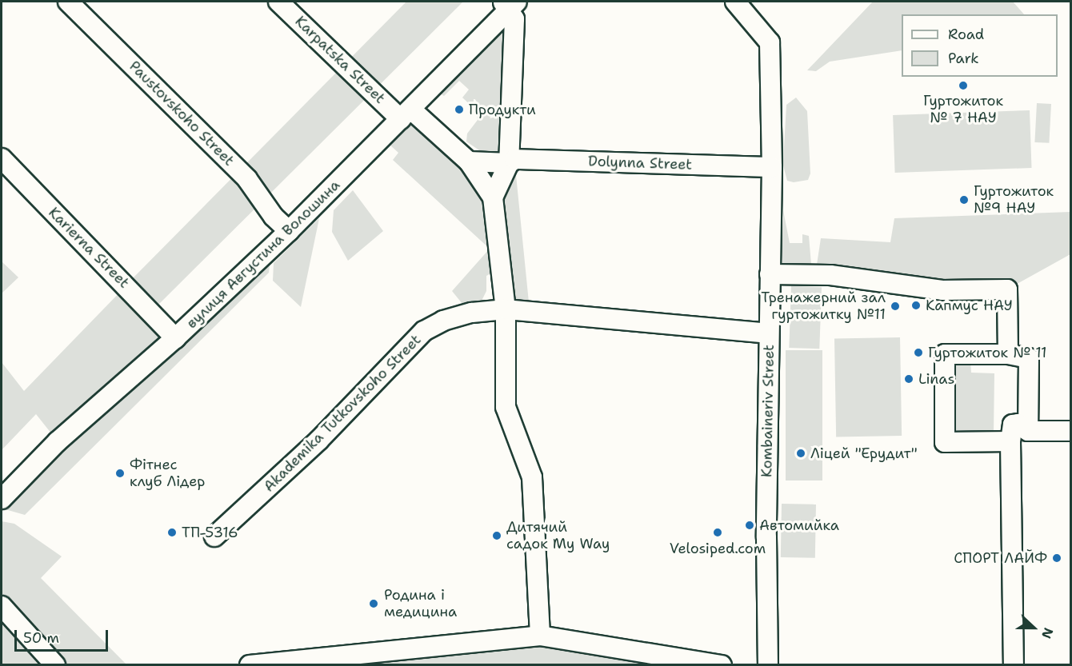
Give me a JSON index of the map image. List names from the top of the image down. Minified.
{"streets":{"street":["Karpatska Street","Paustovskoho Street","Dolynna Street","Karierna Street","вулиця Августина Волошина","Kombaineriv Street","Akademika Tutkovskoho Street"]},"crossings":[["Karpatska Street","Dolynna Street"],["Karpatska Street","вулиця Августина Волошина"],["Paustovskoho Street","вулиця Августина Волошина"],["Dolynna Street","Kombaineriv Street"],["Karierna Street","вулиця Августина Волошина"],["Kombaineriv Street","Akademika Tutkovskoho Street"]],"places":["Гуртожиток № 7 НАУ","Продукти","Гуртожиток №9 НАУ","Капмус НАУ","Тренажерний зал гуртожитку №11","Гуртожиток № 11","Linas","Ліцей \"Ерудит\"","Фітнес клуб Лідер","Автомийка","ТП-5316","Velosiped.com","Дитячий садок My Way","СПОРТ ЛАЙФ","Родина і медицина"],"legend":["Road","Park"],"scale_bar":"50 m","north":"right"}
